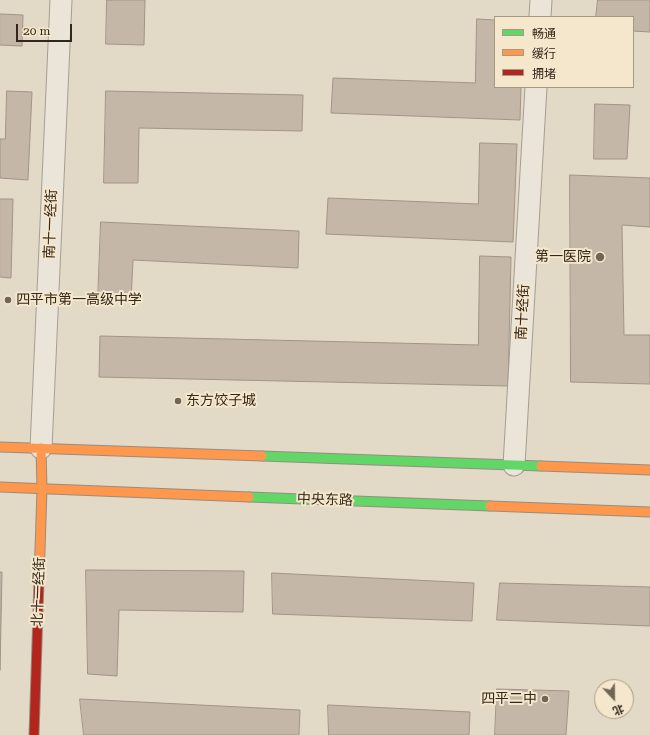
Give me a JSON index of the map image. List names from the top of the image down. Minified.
{"streets":{"main road":["中央东路","北十一经街"],"street":["南十一经街","南十经街"]},"crossings":[["南十一经街","北十一经街"],["中央东路","北十一经街"]],"places":["第一医院","四平市第一高级中学","东方饺子城","四平二中"],"legend":["畅通","缓行","拥堵"],"scale_bar":"20 m","north":"bottom"}
